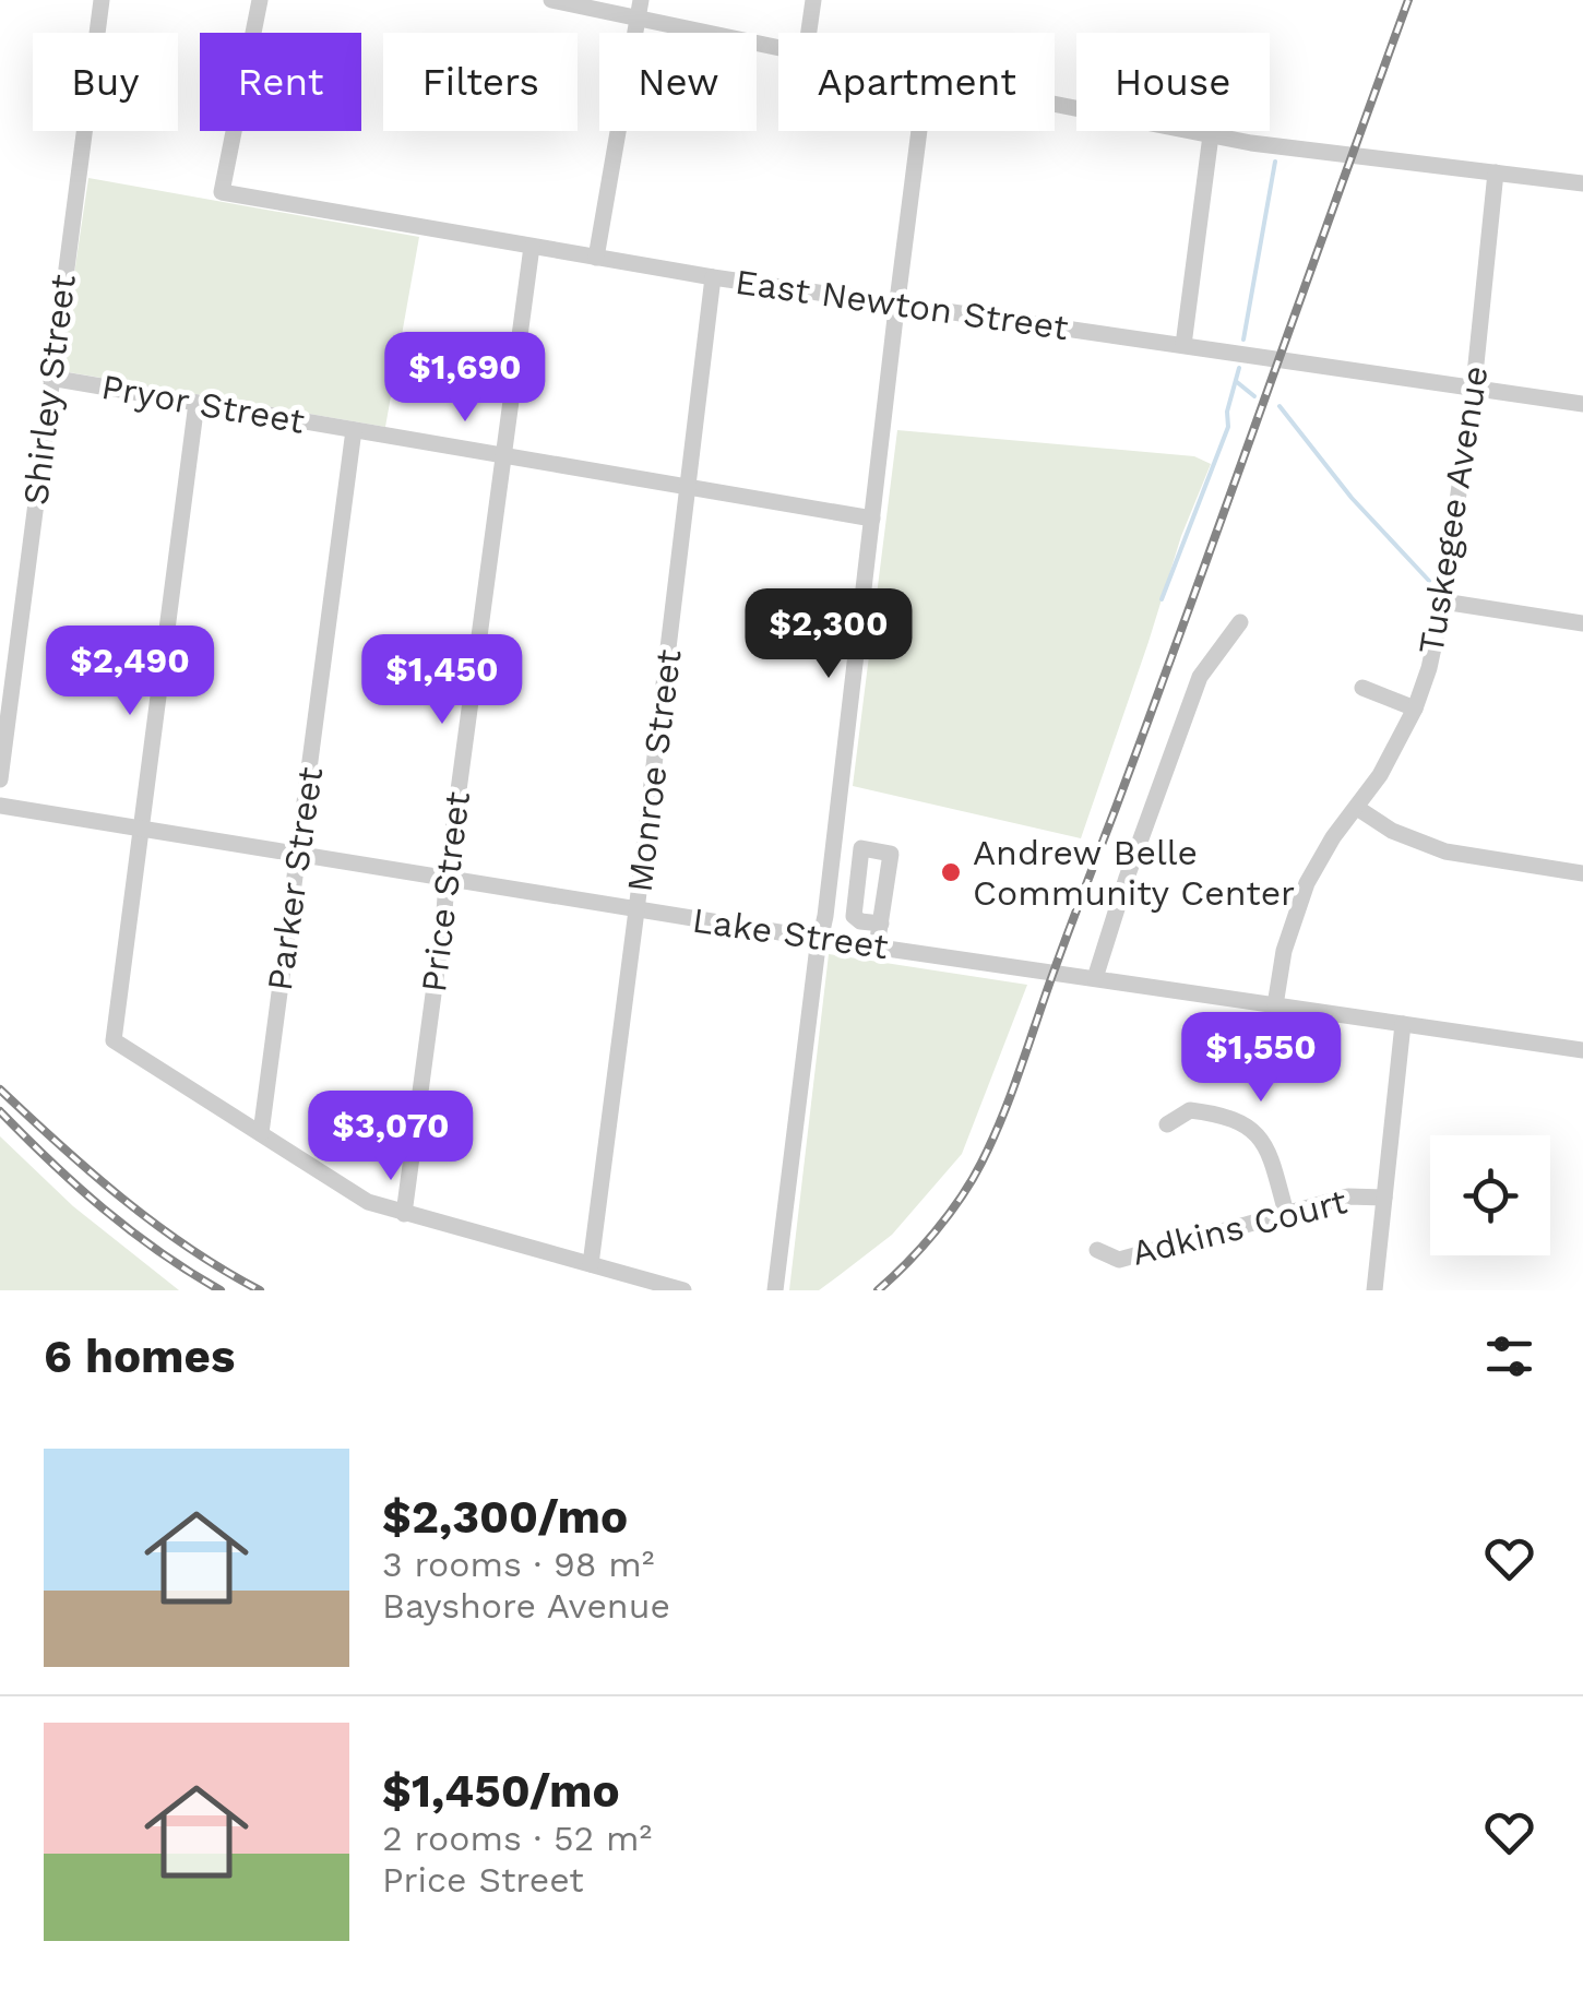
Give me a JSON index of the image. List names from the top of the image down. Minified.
{"streets":{"street":["East Newton Street","Shirley Street","Pryor Street","Tuskegee Avenue","Monroe Street","Parker Street","Price Street","Lake Street","Adkins Court"]},"crossings":[["East Newton Street","Tuskegee Avenue"],["East Newton Street","Monroe Street"],["East Newton Street","Price Street"],["Shirley Street","Pryor Street"],["Pryor Street","Monroe Street"],["Pryor Street","Parker Street"],["Pryor Street","Price Street"],["Tuskegee Avenue","Lake Street"],["Monroe Street","Lake Street"],["Parker Street","Lake Street"],["Price Street","Lake Street"]],"places":["Andrew Belle Community Center"],"page":{"chip":["Buy","Rent","Filters","New","Apartment","House"],"price":["$1,690","$2,300","$2,490","$1,450","$1,550","$3,070"],"heading":"6 homes","list":[{"name":"$2,300/mo","note":"3 rooms · 98 m² · Bayshore Avenue"},{"name":"$1,450/mo","note":"2 rooms · 52 m² · Price Street"}]}}
